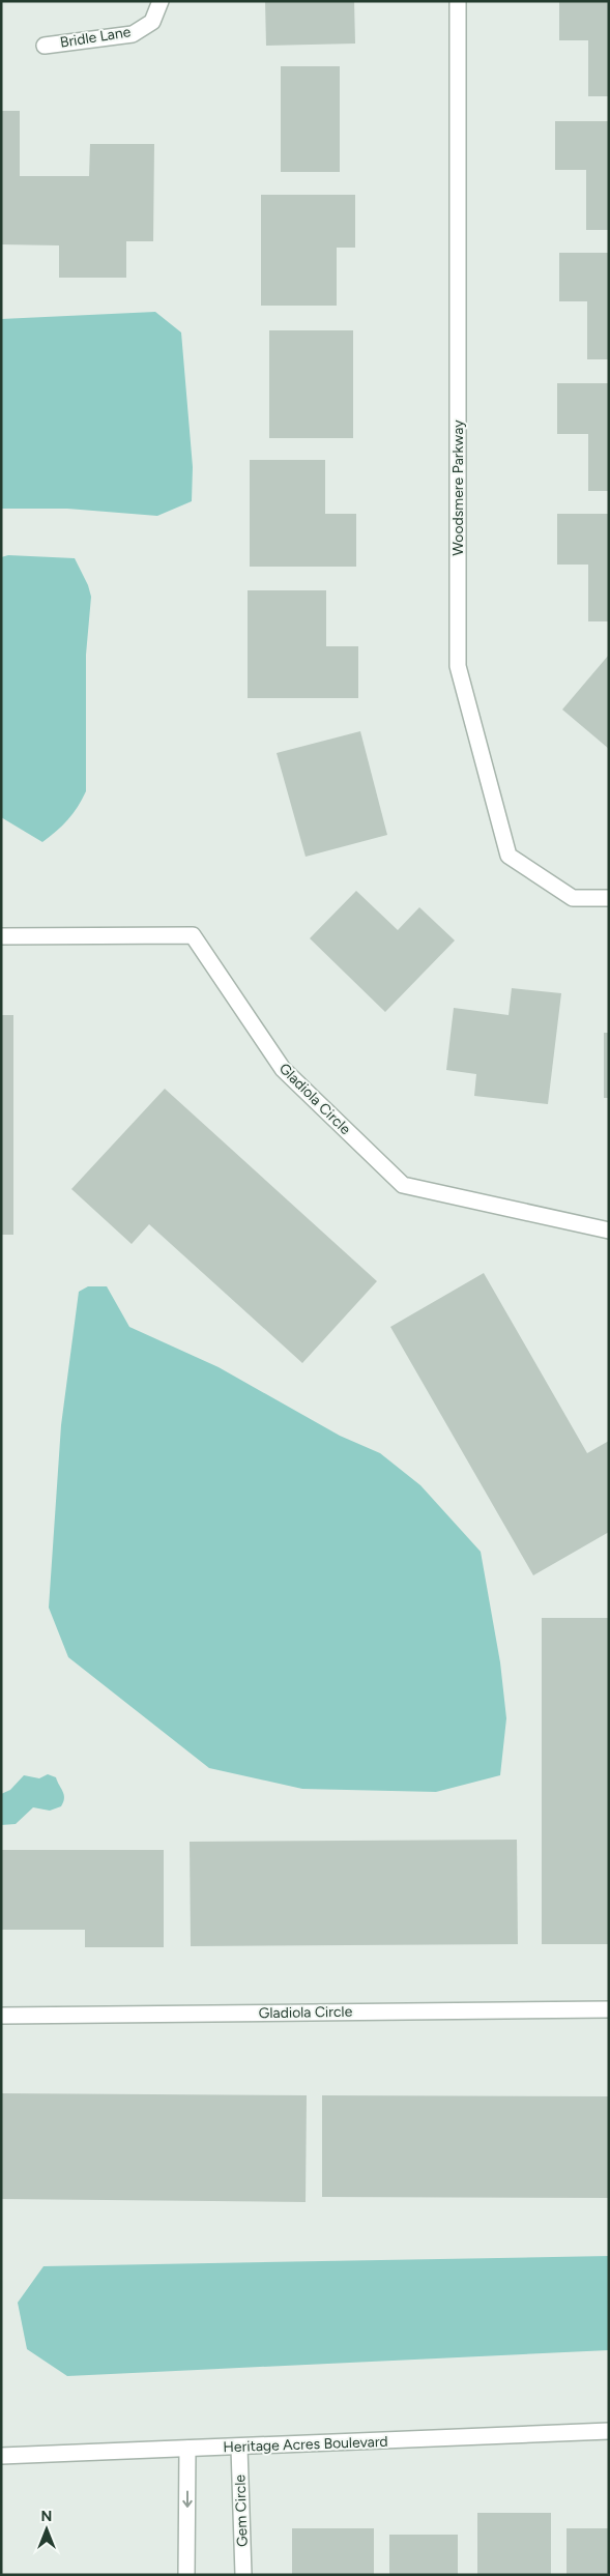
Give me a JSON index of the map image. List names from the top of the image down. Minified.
{"streets":{"street":["Bridle Lane","Woodsmere Parkway","Gladiola Circle","Heritage Acres Boulevard","Gem Circle"]},"crossings":[["Heritage Acres Boulevard","Gem Circle"]],"north":"top"}
